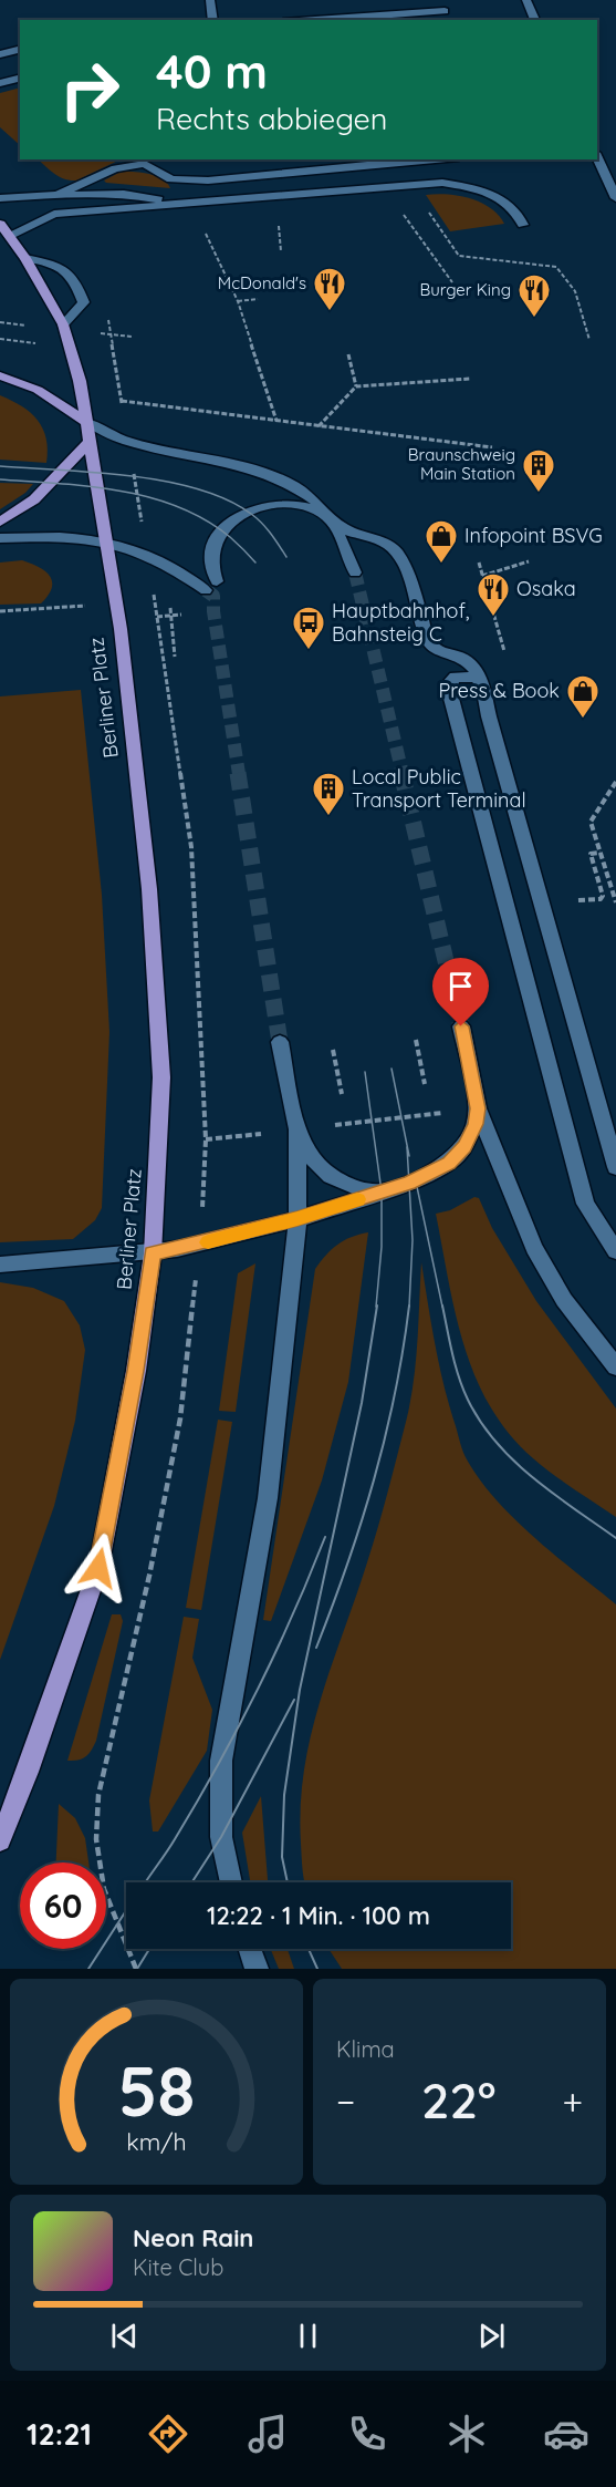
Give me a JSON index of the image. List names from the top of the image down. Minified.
{"streets":{"main road":["Berliner Platz"]},"places":{"restaurant":["McDonald's","Burger King","Osaka"],"building":["Braunschweig Main Station","Local Public Transport Terminal"],"shop":["Infopoint BSVG","Press & Book"],"bus stop":["Hauptbahnhof, Bahnsteig C"]},"page":{"turn":["40 m","Rechts abbiegen"],"limit":"60","trip":"12:22 · 1 Min. · 100 m","tile":"Klima","heat":["−","22°","+"],"song":["Neon Rain","Kite Club"],"tabs":"12:21","gauge":["58","km/h"]}}
